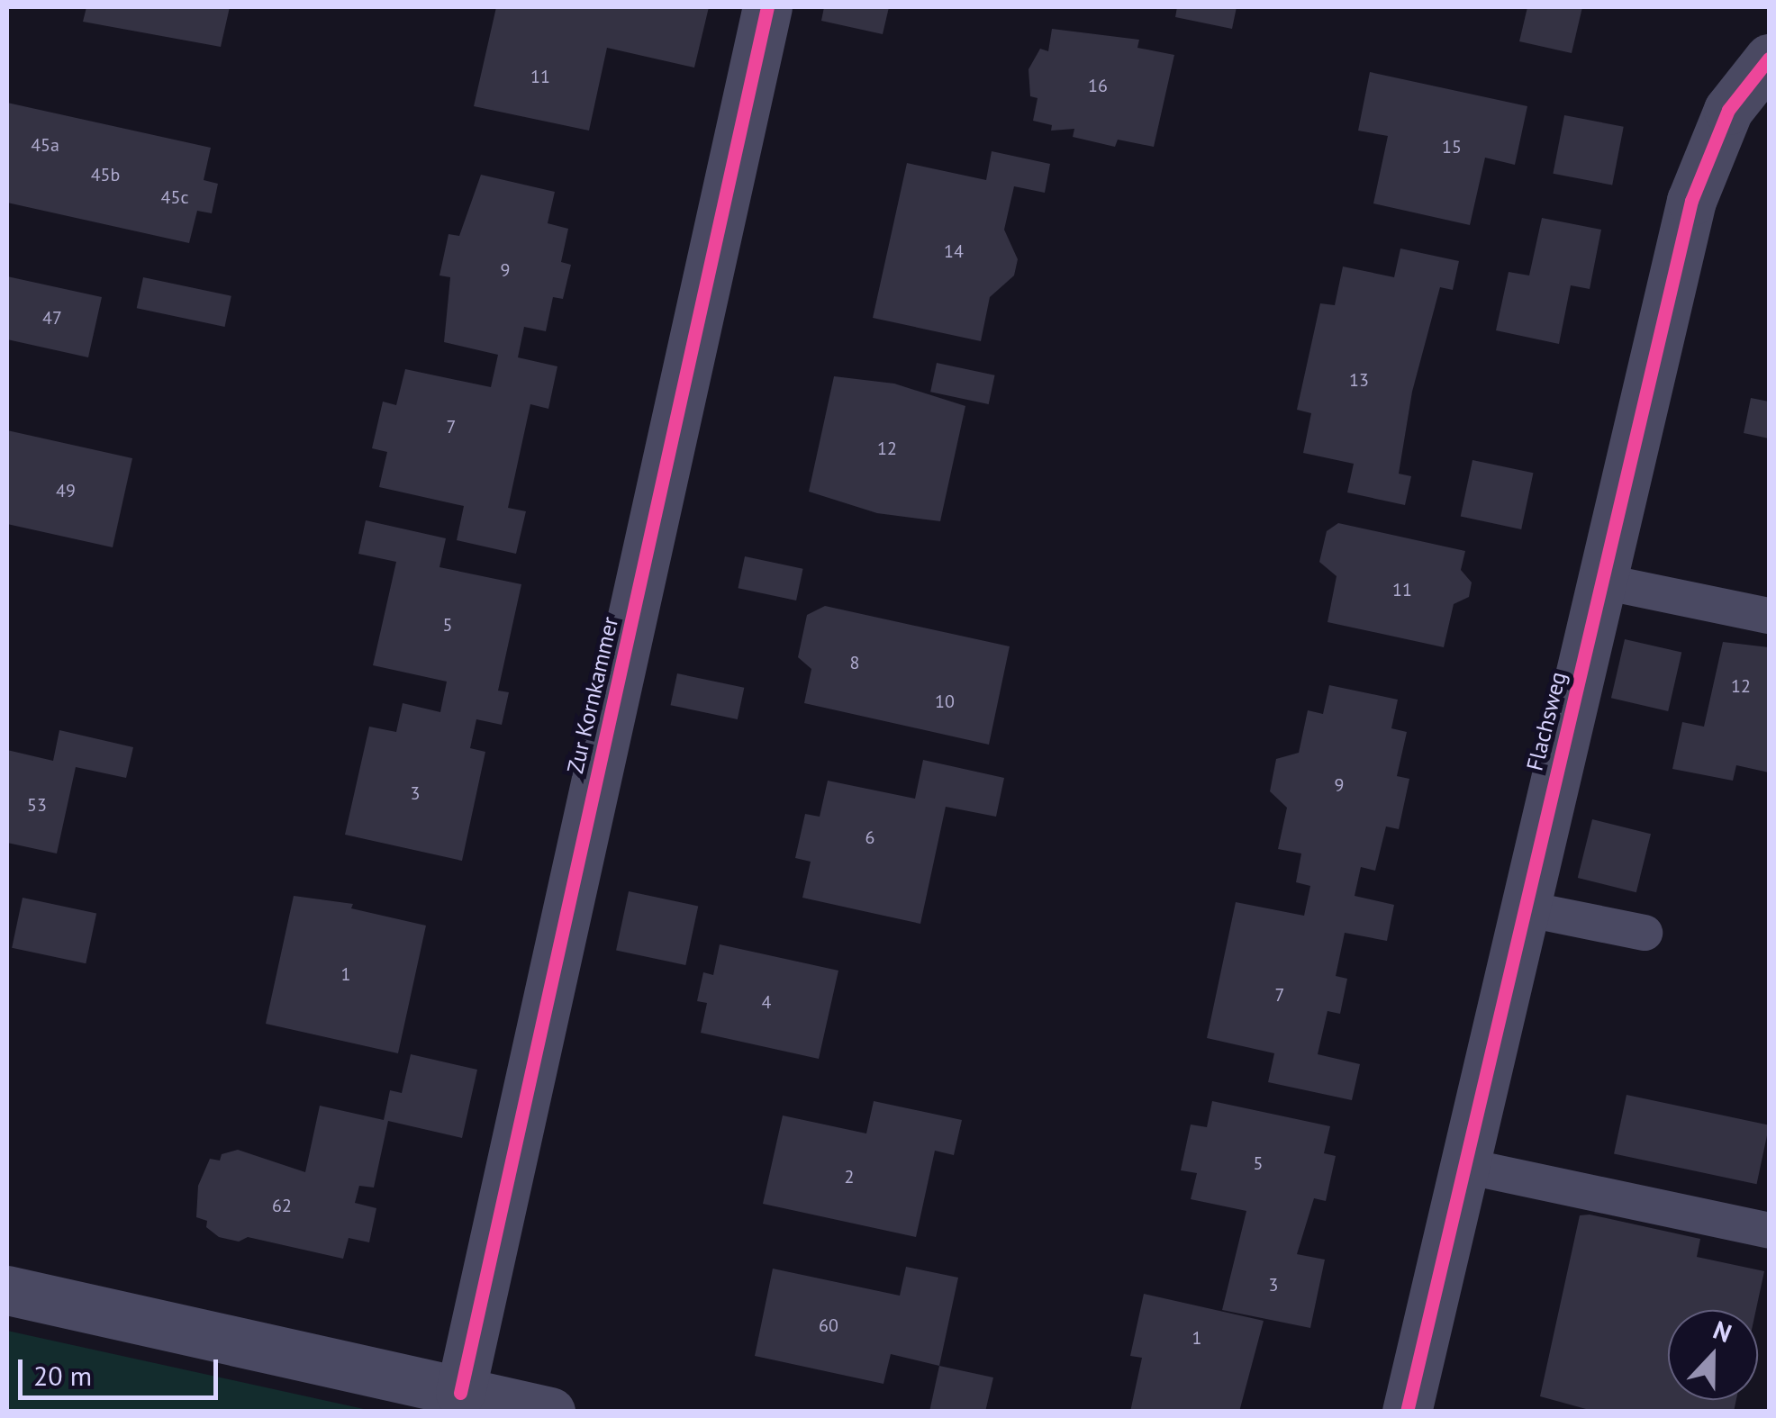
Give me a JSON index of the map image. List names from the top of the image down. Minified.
{"streets":{"street":["Zur Kornkammer","Flachsweg"]},"house_numbers":["11","16","45a","15","45b","45c","14","9","47","13","7","12","49","11","5","8","12","10","9","3","53","6","1","7","4","5","2","62","3","60","1"],"scale_bar":"20 m","north":"top"}
